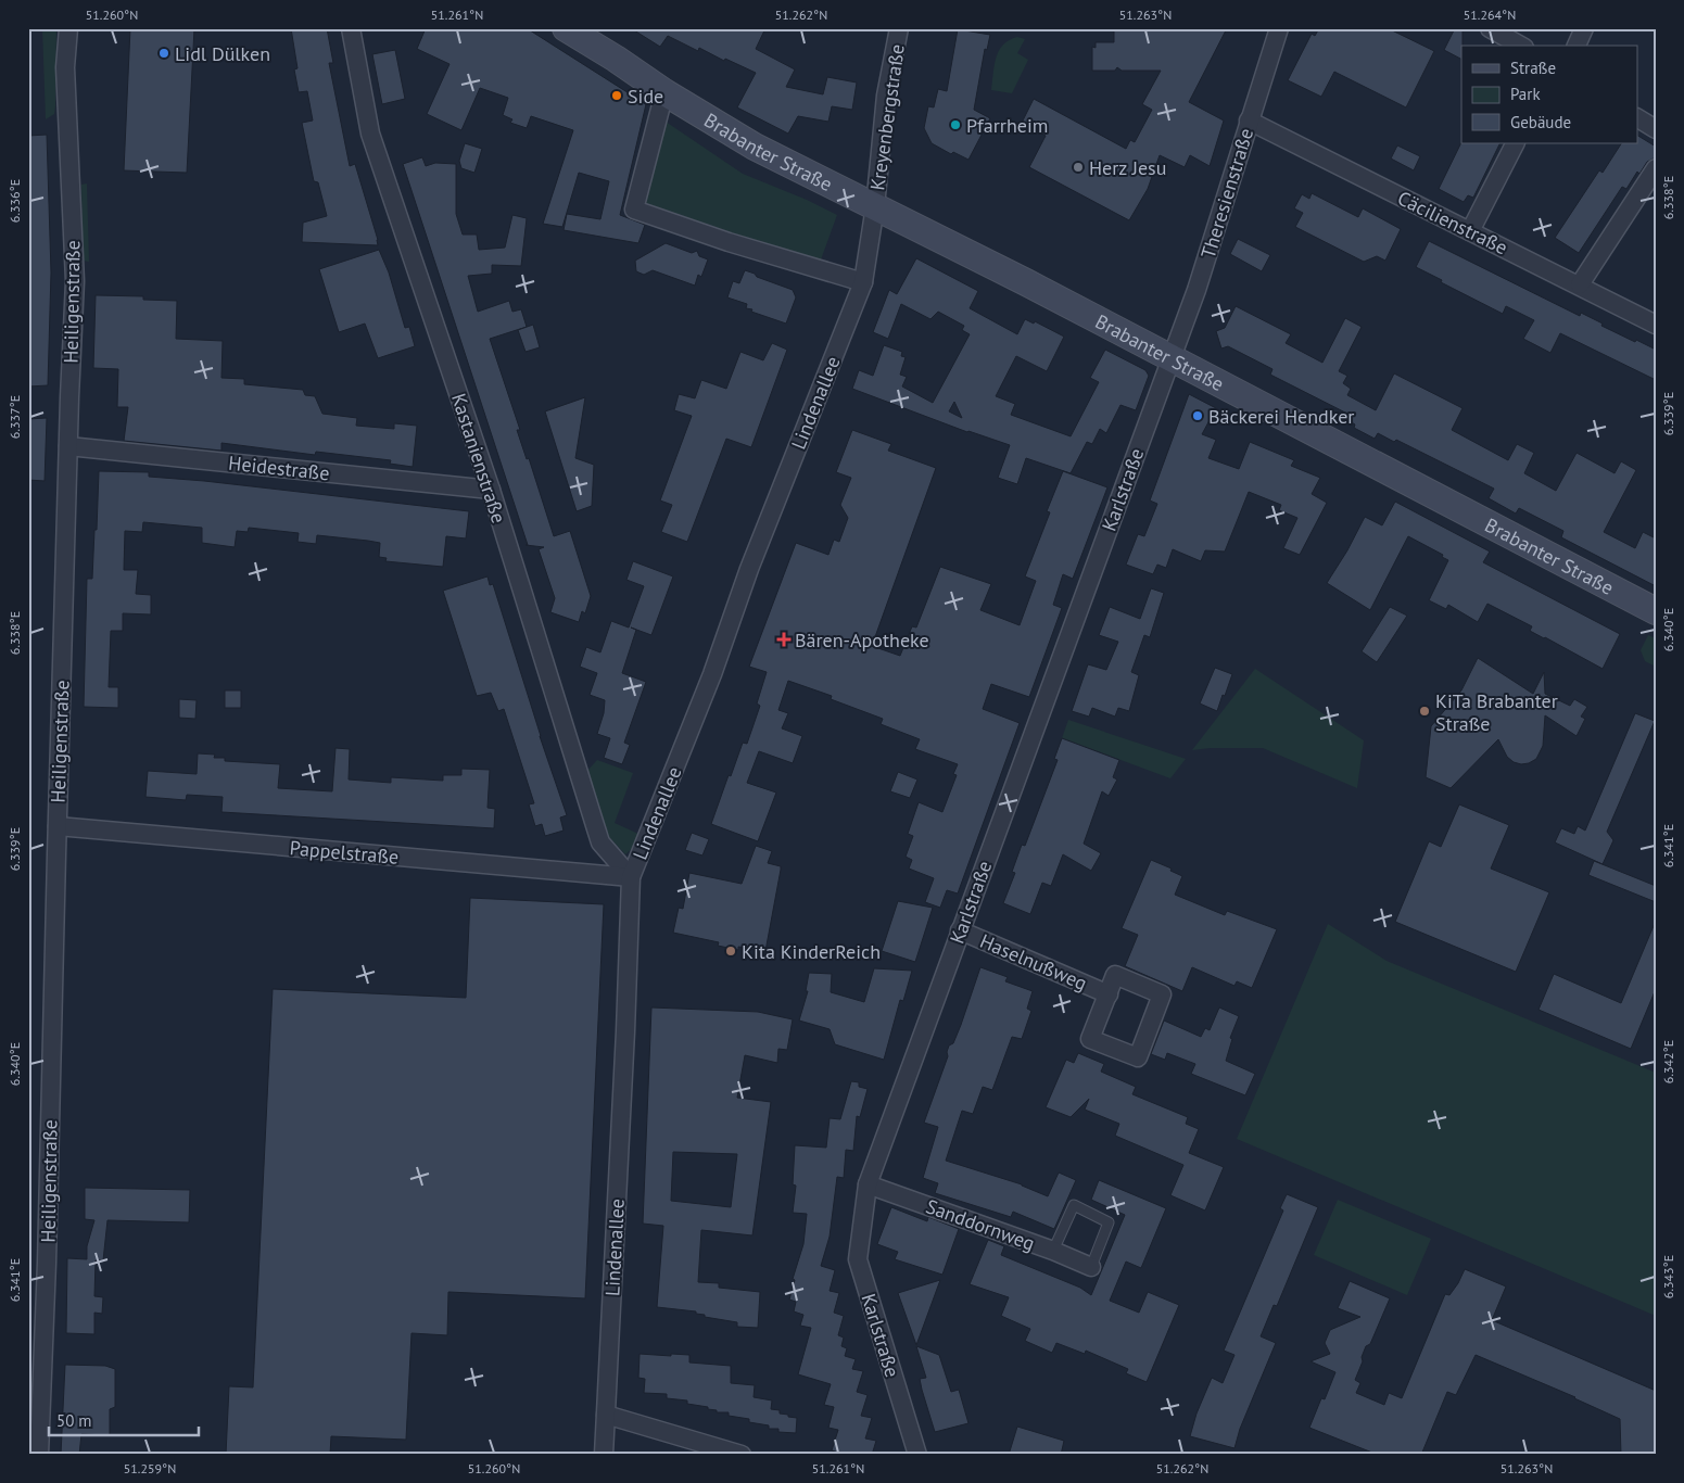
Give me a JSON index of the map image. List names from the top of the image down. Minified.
{"streets":{"main road":["Brabanter Straße"],"street":["Kreyenbergstraße","Theresienstraße","Cäcilienstraße","Heiligenstraße","Lindenallee","Kastanienstraße","Heidestraße","Karlstraße","Pappelstraße","Haselnußweg","Sanddornweg"]},"crossings":[["Kreyenbergstraße","Brabanter Straße"],["Kreyenbergstraße","Lindenallee"],["Brabanter Straße","Theresienstraße"],["Brabanter Straße","Lindenallee"],["Brabanter Straße","Karlstraße"],["Theresienstraße","Cäcilienstraße"],["Theresienstraße","Karlstraße"],["Heiligenstraße","Heidestraße"],["Heiligenstraße","Pappelstraße"],["Lindenallee","Kastanienstraße"],["Lindenallee","Pappelstraße"],["Kastanienstraße","Heidestraße"],["Kastanienstraße","Pappelstraße"],["Karlstraße","Haselnußweg"],["Karlstraße","Sanddornweg"]],"places":{"other":["Lidl Dülken","Side","Pfarrheim","Herz Jesu","Bäckerei Hendker","KiTa Brabanter Straße","Kita KinderReich"],"health":["Bären-Apotheke"]},"legend":["Straße","Park","Gebäude"],"scale_bar":"50 m","coordinates":["51.260°N","51.261°N","51.262°N","51.263°N","51.264°N","6.338°E","6.336°E","6.339°E","6.337°E","6.340°E","6.341°E","6.342°E","6.343°E","51.259°N"]}
